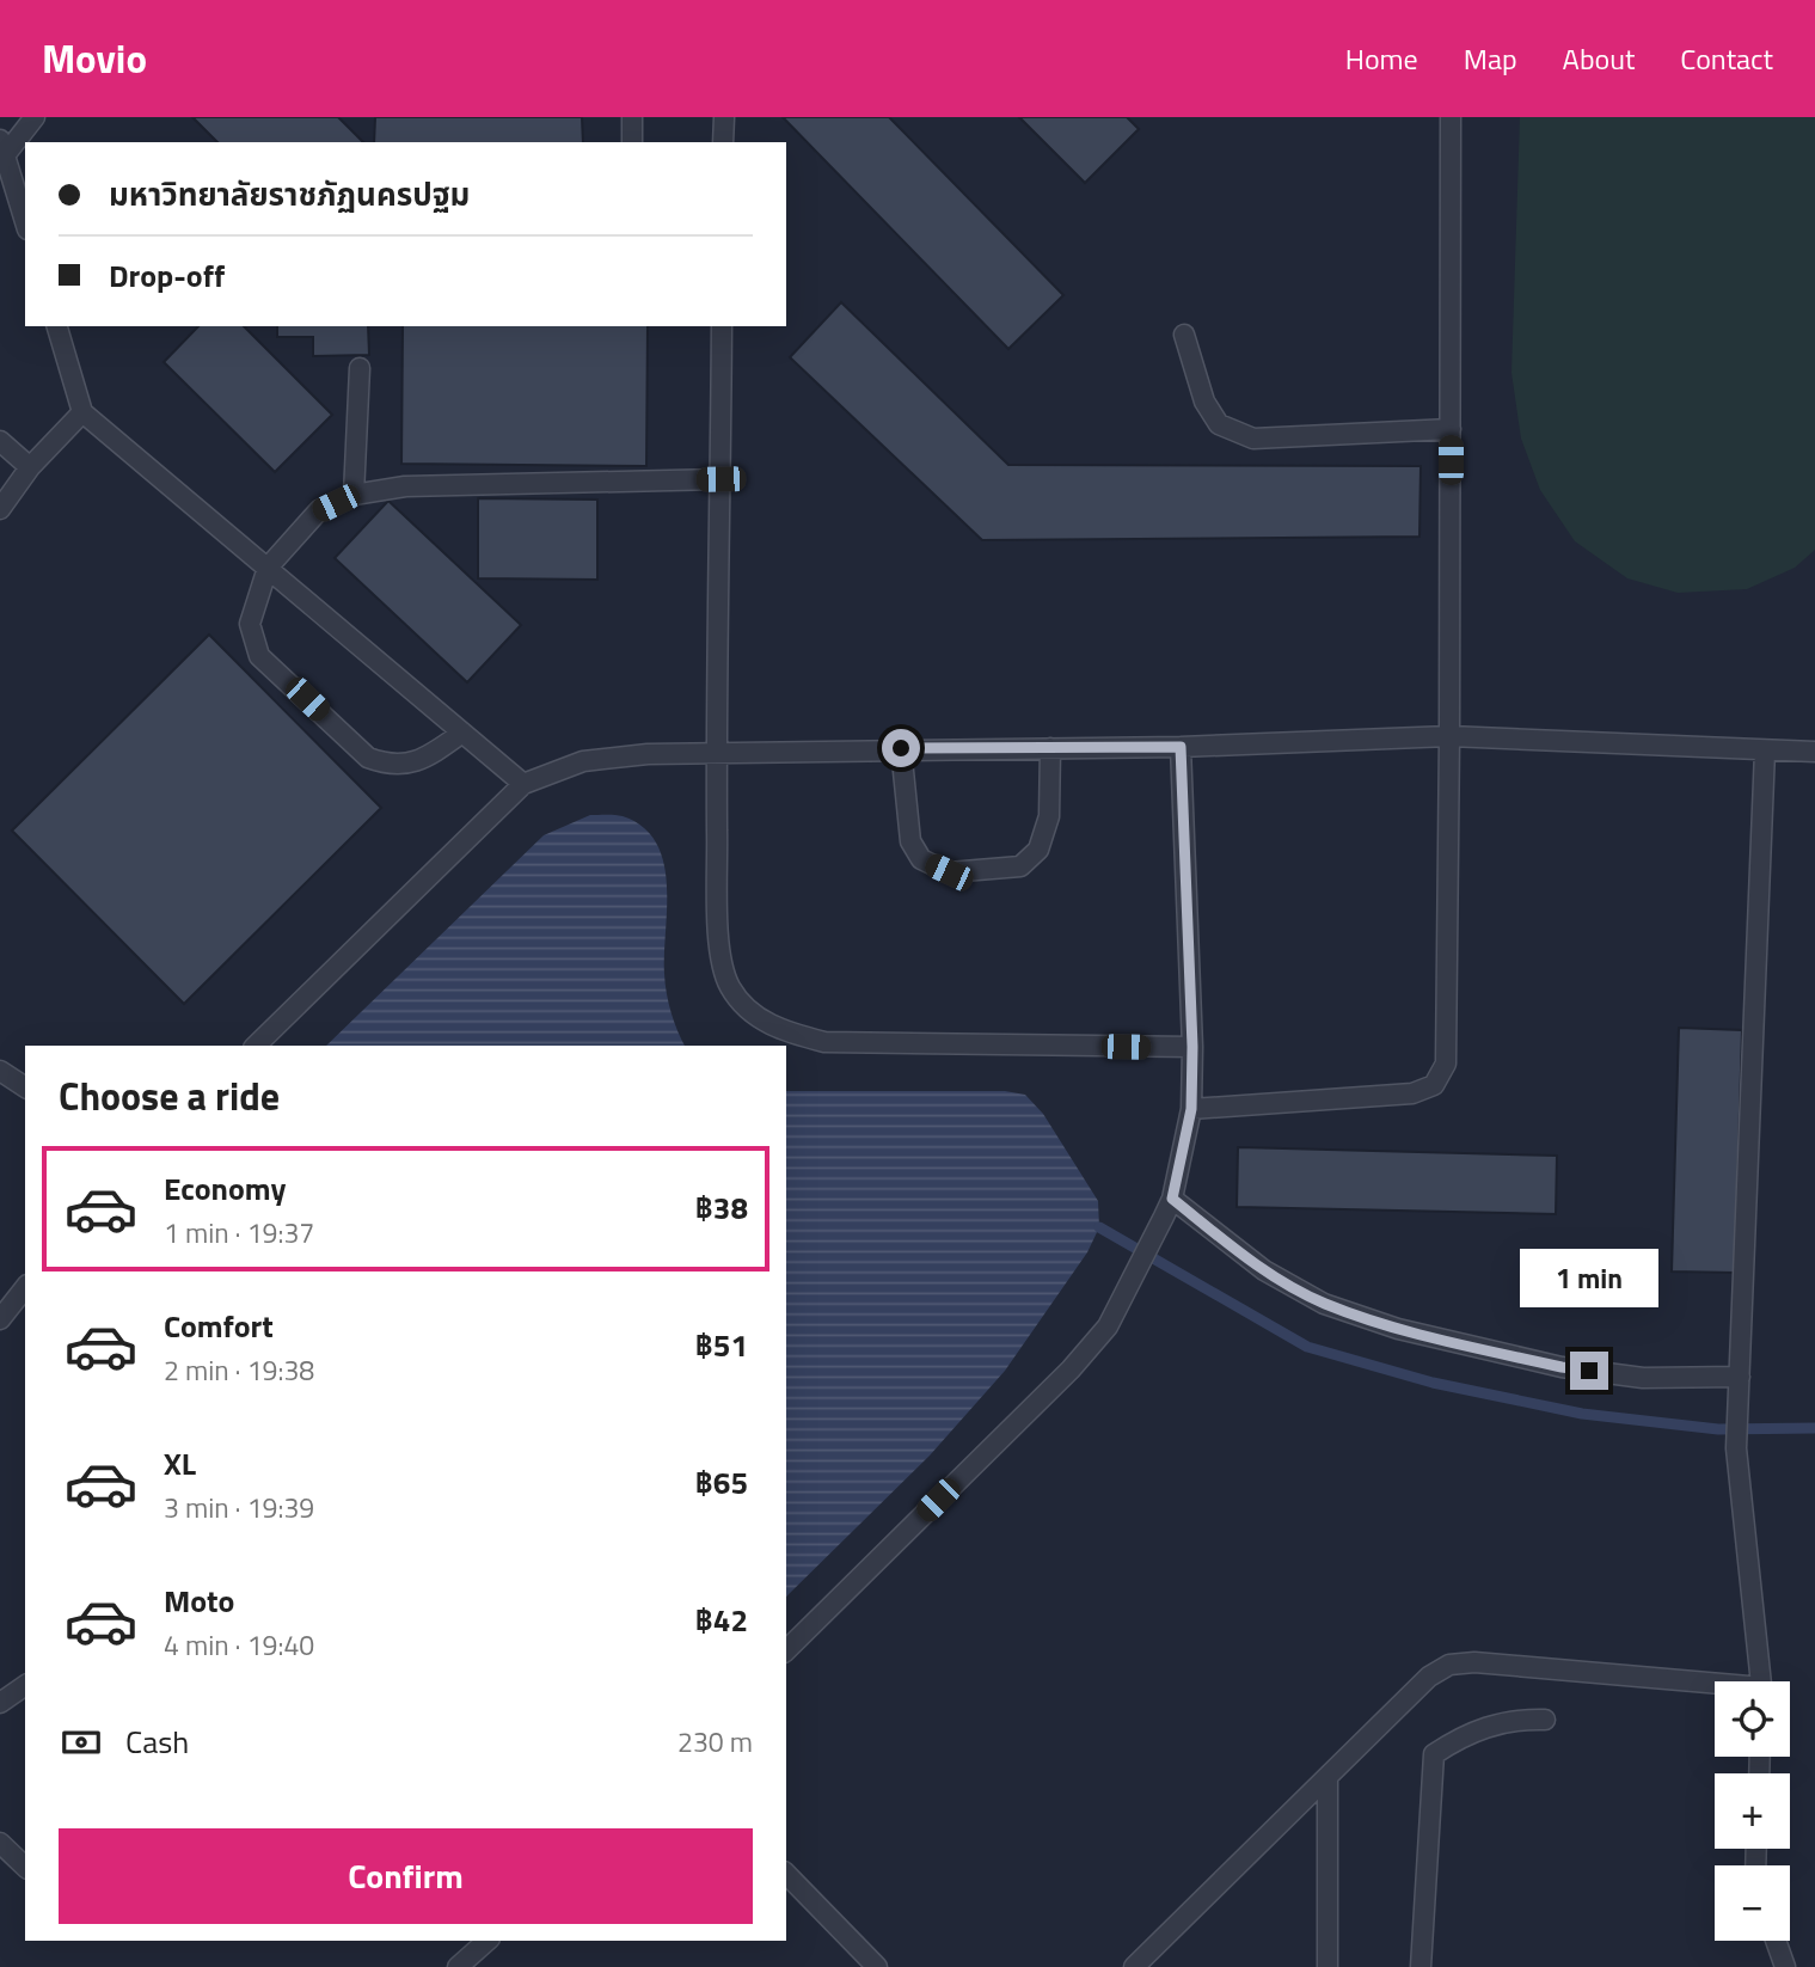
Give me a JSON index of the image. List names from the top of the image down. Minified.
{"page":{"header":"Movio","nav":["Home","Map","About","Contact"],"banner":["มหาวิทยาลัยราชภัฏนครปฐม","Drop-off"],"heading":"Choose a ride","list":[{"name":"Economy","note":"1 min · 19:37","value":"฿38"},{"name":"Comfort","note":"2 min · 19:38","value":"฿51"},{"name":"XL","note":"3 min · 19:39","value":"฿65"},{"name":"Moto","note":"4 min · 19:40","value":"฿42"}],"bubble":"1 min","map_buttons":["+","−"],"pay":["Cash","230 m"],"buttons":"Confirm"}}
